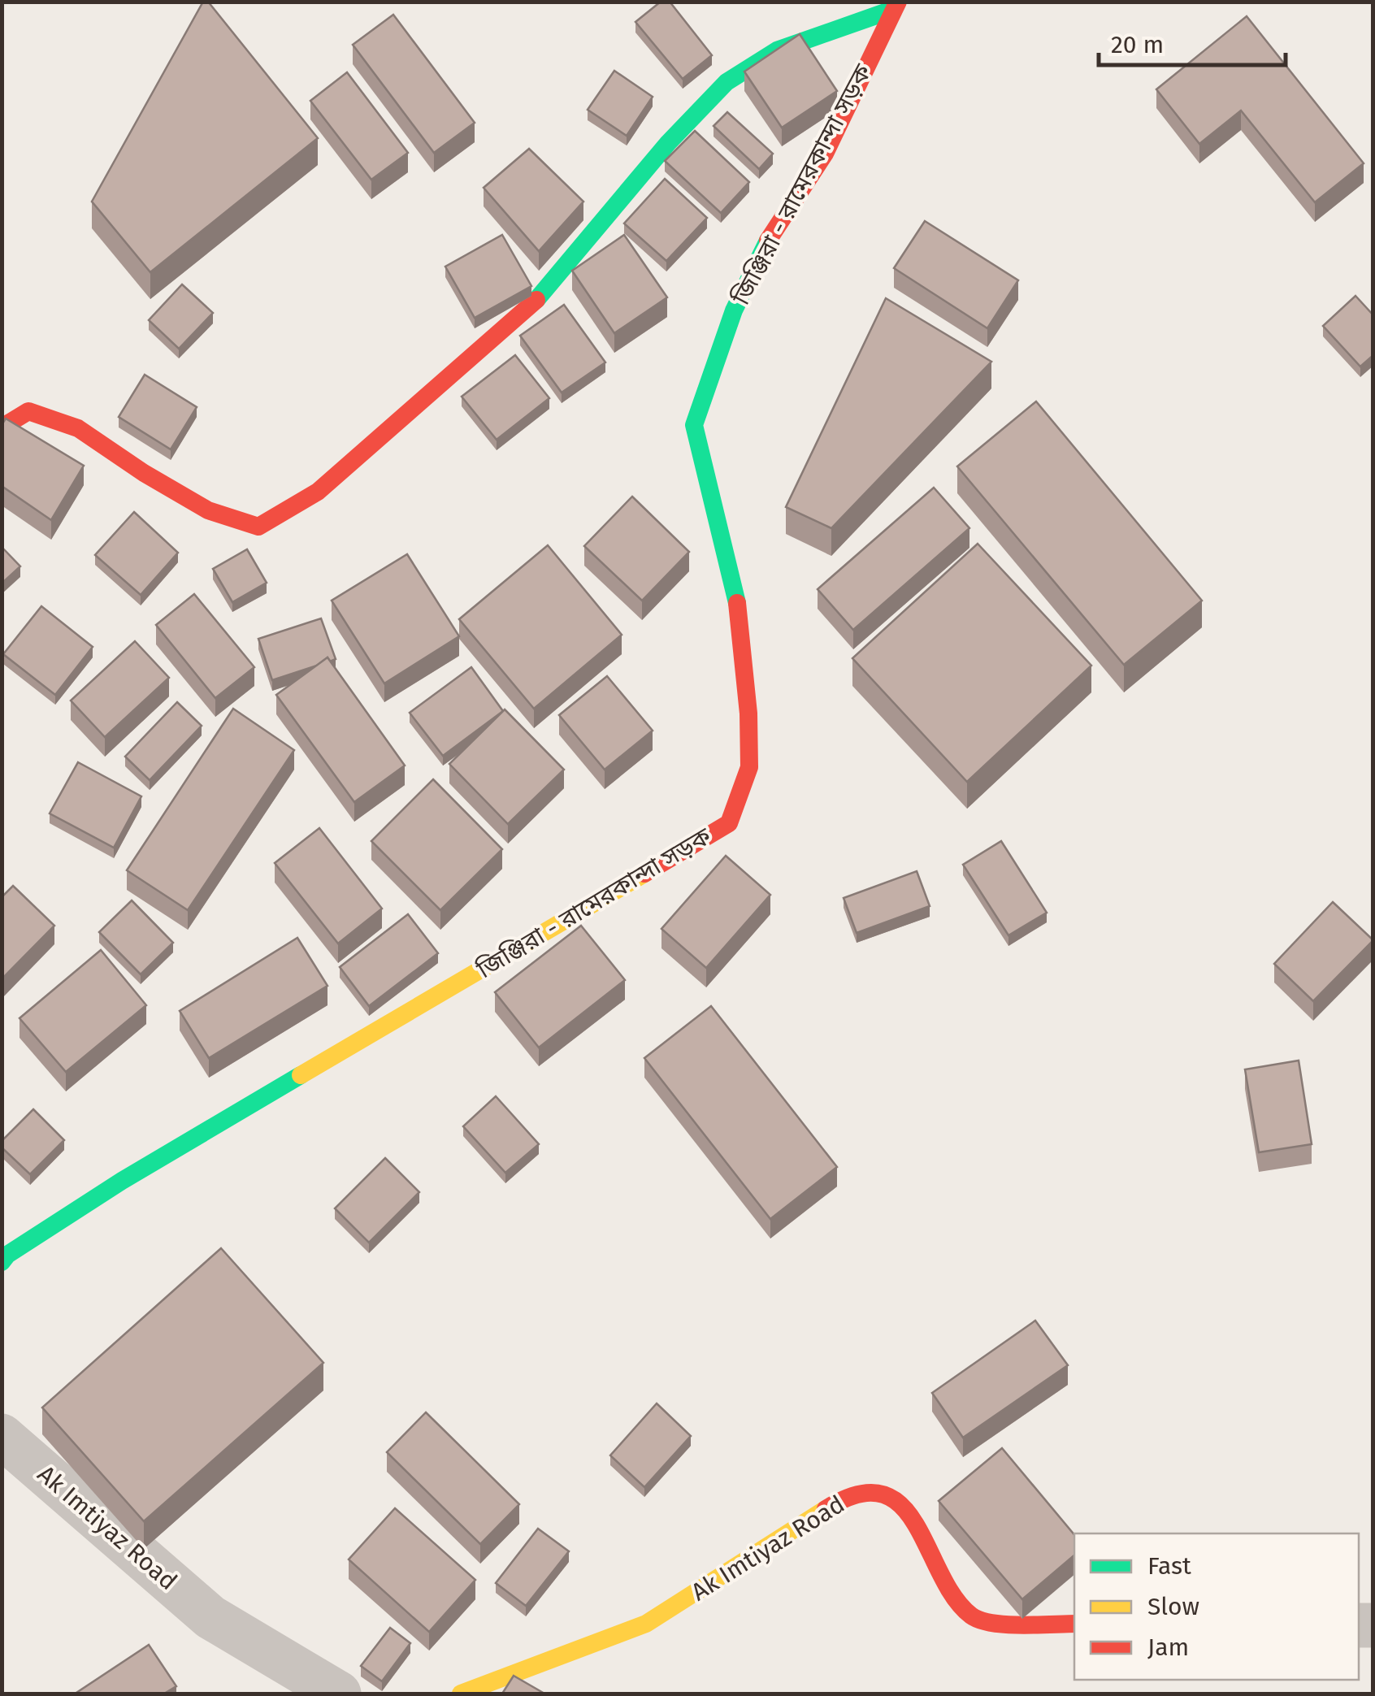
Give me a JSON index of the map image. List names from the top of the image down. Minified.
{"streets":{"street":["জিঞ্জিরা - রামেরকান্দা সড়ক","Ak Imtiyaz Road"]},"legend":["Fast","Slow","Jam"],"scale_bar":"20 m"}
